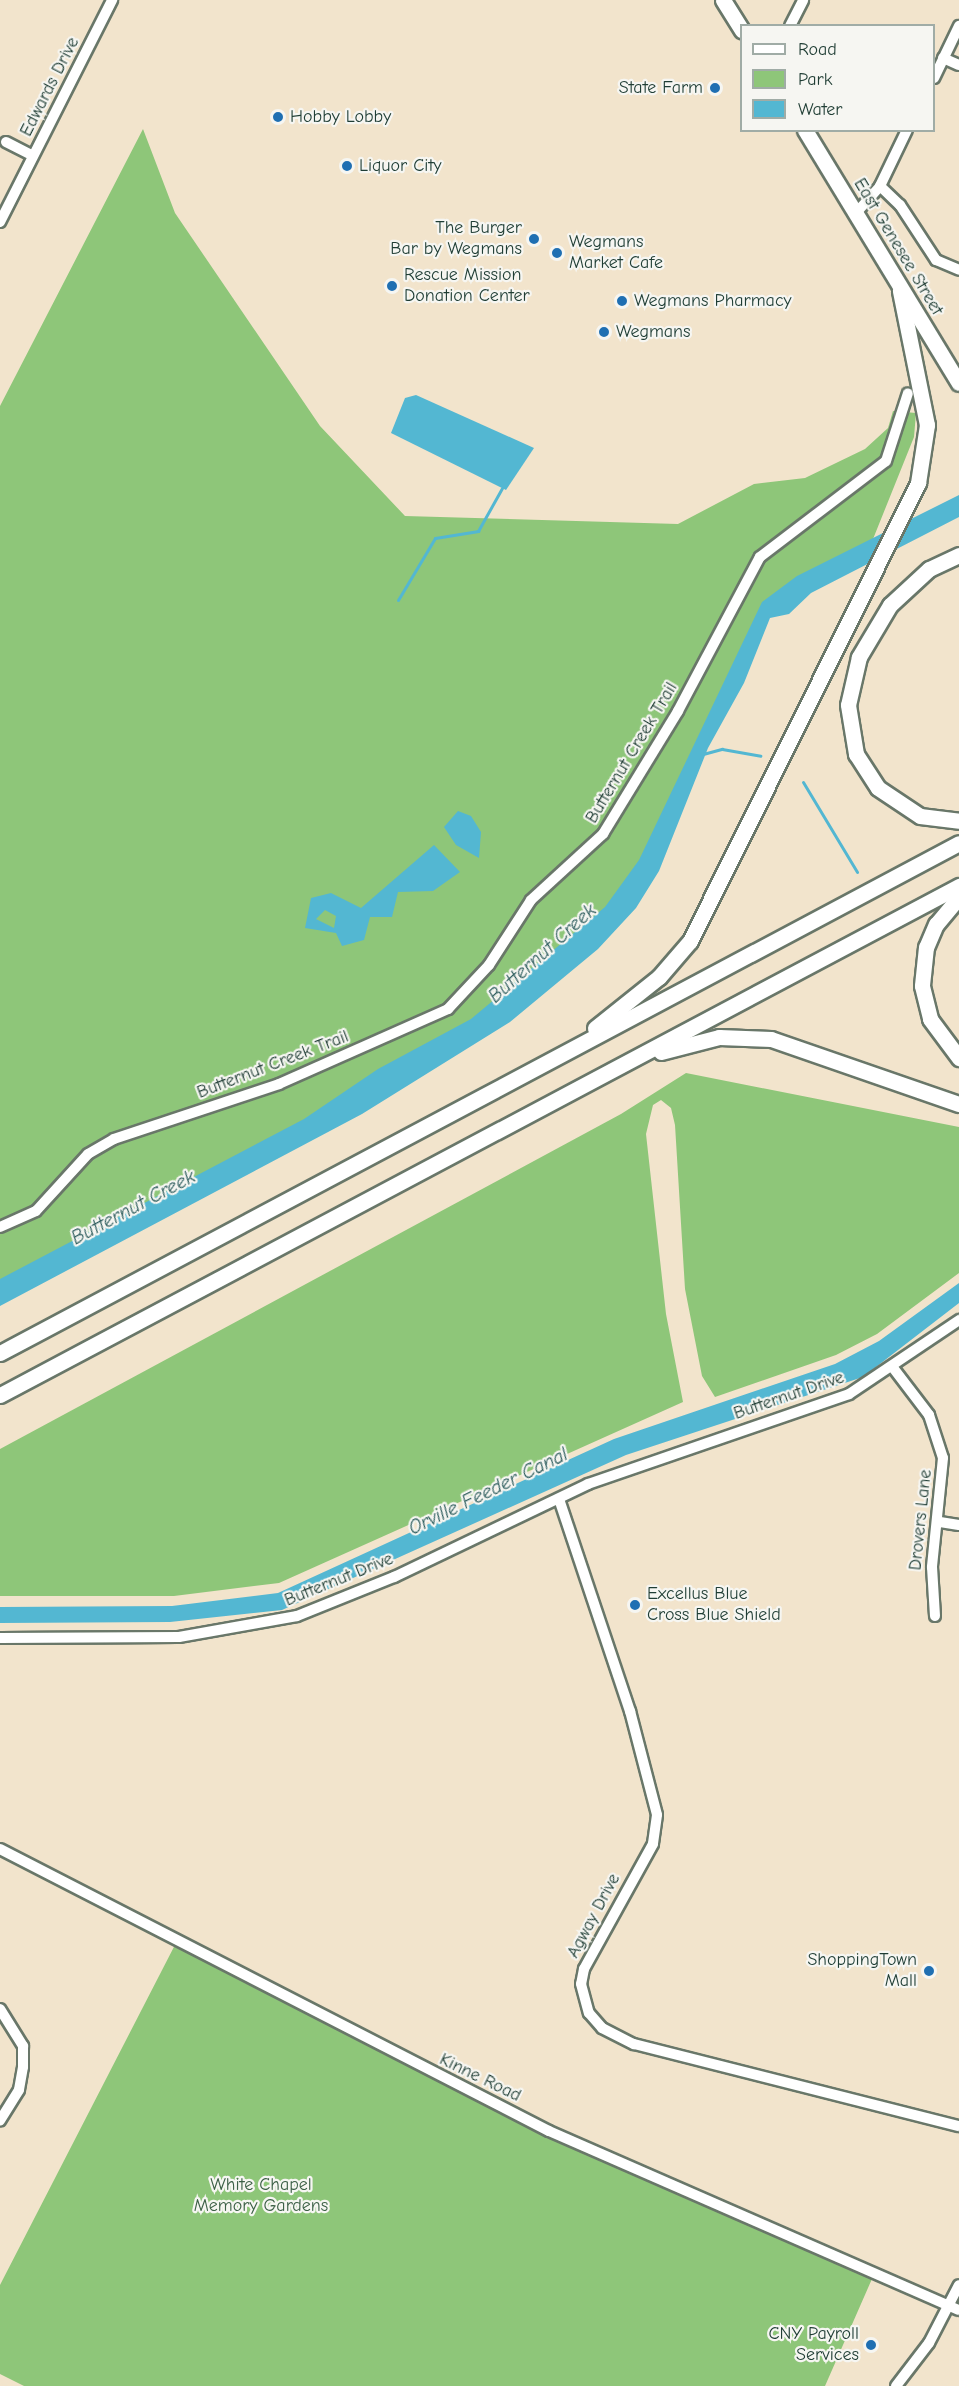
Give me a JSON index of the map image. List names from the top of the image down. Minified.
{"streets":{"highway":["East Genesee Street"],"street":["Edwards Drive","Butternut Creek Trail","Butternut Drive","Drovers Lane","Agway Drive","Kinne Road"]},"crossings":[["Butternut Drive","Drovers Lane"],["Butternut Drive","Agway Drive"]],"water":["Butternut Creek","Orville Feeder Canal"],"parks":["White Chapel Memory Gardens"],"places":["State Farm","Hobby Lobby","Liquor City","The Burger Bar by Wegmans","Wegmans Market Cafe","Rescue Mission Donation Center","Wegmans Pharmacy","Wegmans","Excellus Blue Cross Blue Shield","ShoppingTown Mall","CNY Payroll Services"],"legend":["Road","Park","Water"]}
